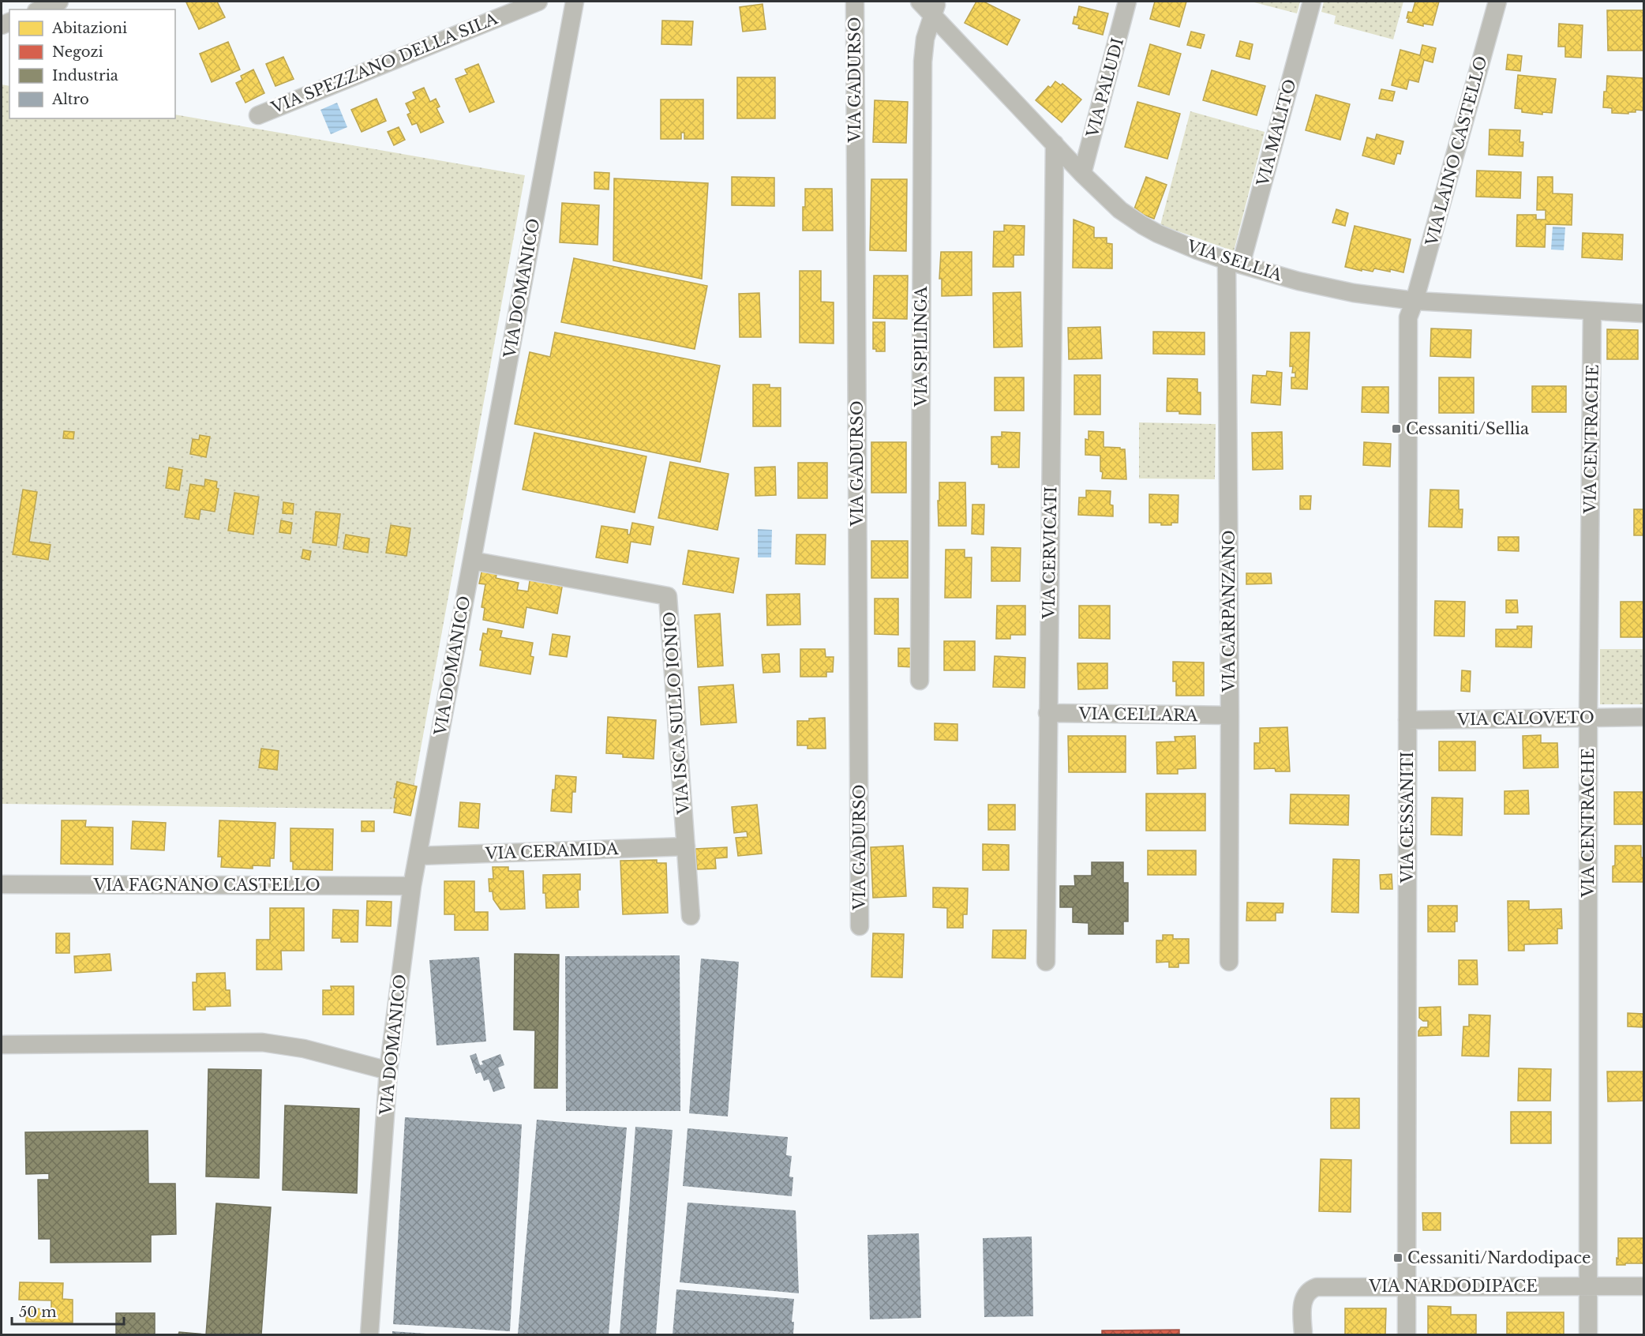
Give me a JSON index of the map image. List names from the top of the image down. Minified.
{"streets":{"street":["VIA SPEZZANO DELLA SILA","VIA GADURSO","VIA PALUDI","VIA MALITO","VIA LAINO CASTELLO","VIA SELLIA","VIA DOMANICO","VIA SPILINGA","VIA CENTRACHE","VIA CERVICATI","VIA CARPANZANO","VIA ISCA SULLO IONIO","VIA CELLARA","VIA CALOVETO","VIA CESSANITI","VIA CERAMIDA","VIA FAGNANO CASTELLO","VIA NARDODIPACE"]},"crossings":[["VIA PALUDI","VIA SELLIA"],["VIA MALITO","VIA SELLIA"],["VIA MALITO","VIA CARPANZANO"],["VIA LAINO CASTELLO","VIA SELLIA"],["VIA LAINO CASTELLO","VIA CESSANITI"],["VIA SELLIA","VIA SPILINGA"],["VIA SELLIA","VIA CENTRACHE"],["VIA SELLIA","VIA CERVICATI"],["VIA SELLIA","VIA CARPANZANO"],["VIA SELLIA","VIA CESSANITI"],["VIA DOMANICO","VIA ISCA SULLO IONIO"],["VIA DOMANICO","VIA CERAMIDA"],["VIA DOMANICO","VIA FAGNANO CASTELLO"],["VIA CENTRACHE","VIA CALOVETO"],["VIA CENTRACHE","VIA NARDODIPACE"],["VIA CERVICATI","VIA CELLARA"],["VIA CARPANZANO","VIA CELLARA"],["VIA ISCA SULLO IONIO","VIA CERAMIDA"],["VIA CALOVETO","VIA CESSANITI"],["VIA CESSANITI","VIA NARDODIPACE"]],"places":{"transit":["Cessaniti/Sellia","Cessaniti/Nardodipace"]},"legend":["Abitazioni","Negozi","Industria","Altro"],"scale_bar":"50 m"}
